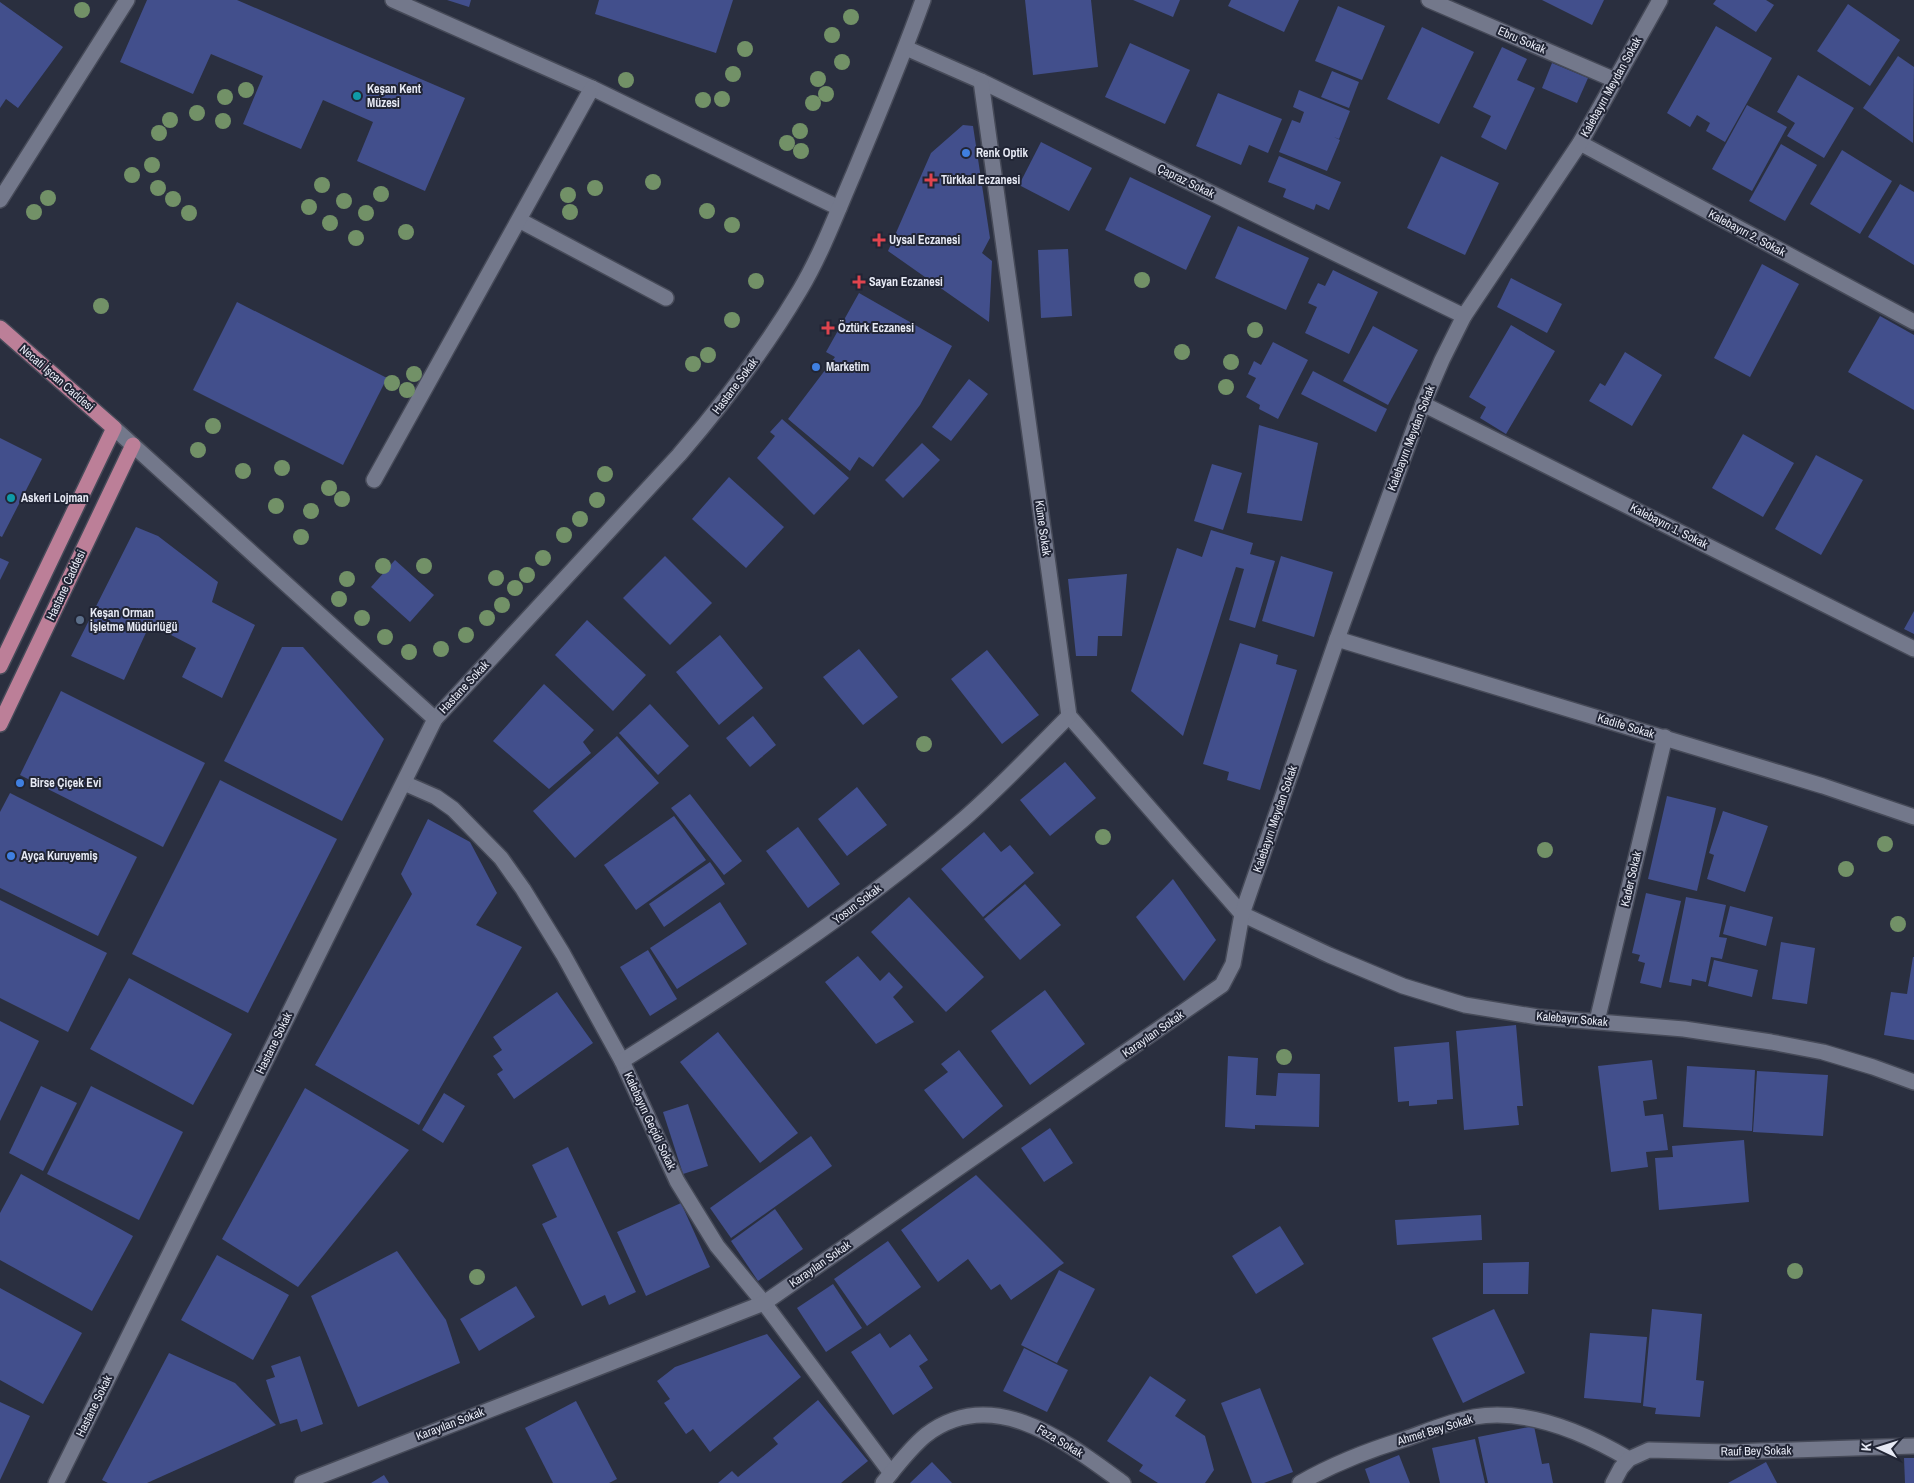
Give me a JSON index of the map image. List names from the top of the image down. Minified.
{"streets":{"main road":["Necati İşcan Caddesi","Hastane Caddesi"],"street":["Ebru Sokak","Kalebayırı Meydan Sokak","Çapraz Sokak","Kalebayırı 2. Sokak","Hastane Sokak","Kalebayırı 1. Sokak","Küme Sokak","Kadife Sokak","Kader Sokak","Yosun Sokak","Kalebayır Sokak","Karayılan Sokak","Kalebayırı Geçidi Sokak","Ahmet Bey Sokak","Feza Sokak","Rauf Bey Sokak"]},"crossings":[["Ebru Sokak","Kalebayırı Meydan Sokak"],["Kalebayırı Meydan Sokak","Çapraz Sokak"],["Kalebayırı Meydan Sokak","Kalebayırı 2. Sokak"],["Kalebayırı Meydan Sokak","Kalebayırı 1. Sokak"],["Kalebayırı Meydan Sokak","Kadife Sokak"],["Kalebayırı Meydan Sokak","Kalebayır Sokak"],["Kalebayırı Meydan Sokak","Karayılan Sokak"],["Çapraz Sokak","Hastane Sokak"],["Çapraz Sokak","Küme Sokak"],["Necati İşcan Caddesi","Hastane Caddesi"],["Hastane Sokak","Kalebayırı Geçidi Sokak"],["Küme Sokak","Yosun Sokak"],["Kadife Sokak","Kader Sokak"],["Kader Sokak","Kalebayır Sokak"],["Yosun Sokak","Kalebayırı Geçidi Sokak"],["Kalebayır Sokak","Karayılan Sokak"],["Karayılan Sokak","Kalebayırı Geçidi Sokak"],["Kalebayırı Geçidi Sokak","Feza Sokak"],["Ahmet Bey Sokak","Rauf Bey Sokak"]],"places":{"other":["Keşan Kent Müzesi","Renk Optik","Marketim","Askeri Lojman","Keşan Orman İşletme Müdürlüğü","Birse Çiçek Evi","Ayça Kuruyemiş"],"health":["Türkkal Eczanesi","Uysal Eczanesi","Sayan Eczanesi","Öztürk Eczanesi"]},"north":"left"}
